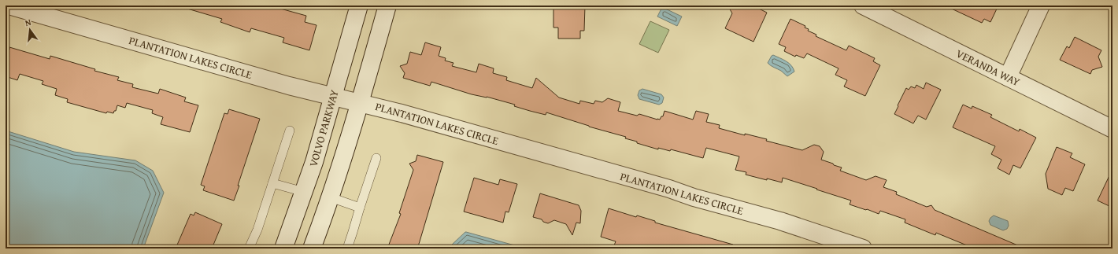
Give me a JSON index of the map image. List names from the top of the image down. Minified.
{"streets":{"street":["PLANTATION LAKES CIRCLE","VERANDA WAY","VOLVO PARKWAY"]},"crossings":[["PLANTATION LAKES CIRCLE","VOLVO PARKWAY"]],"north":"top"}
